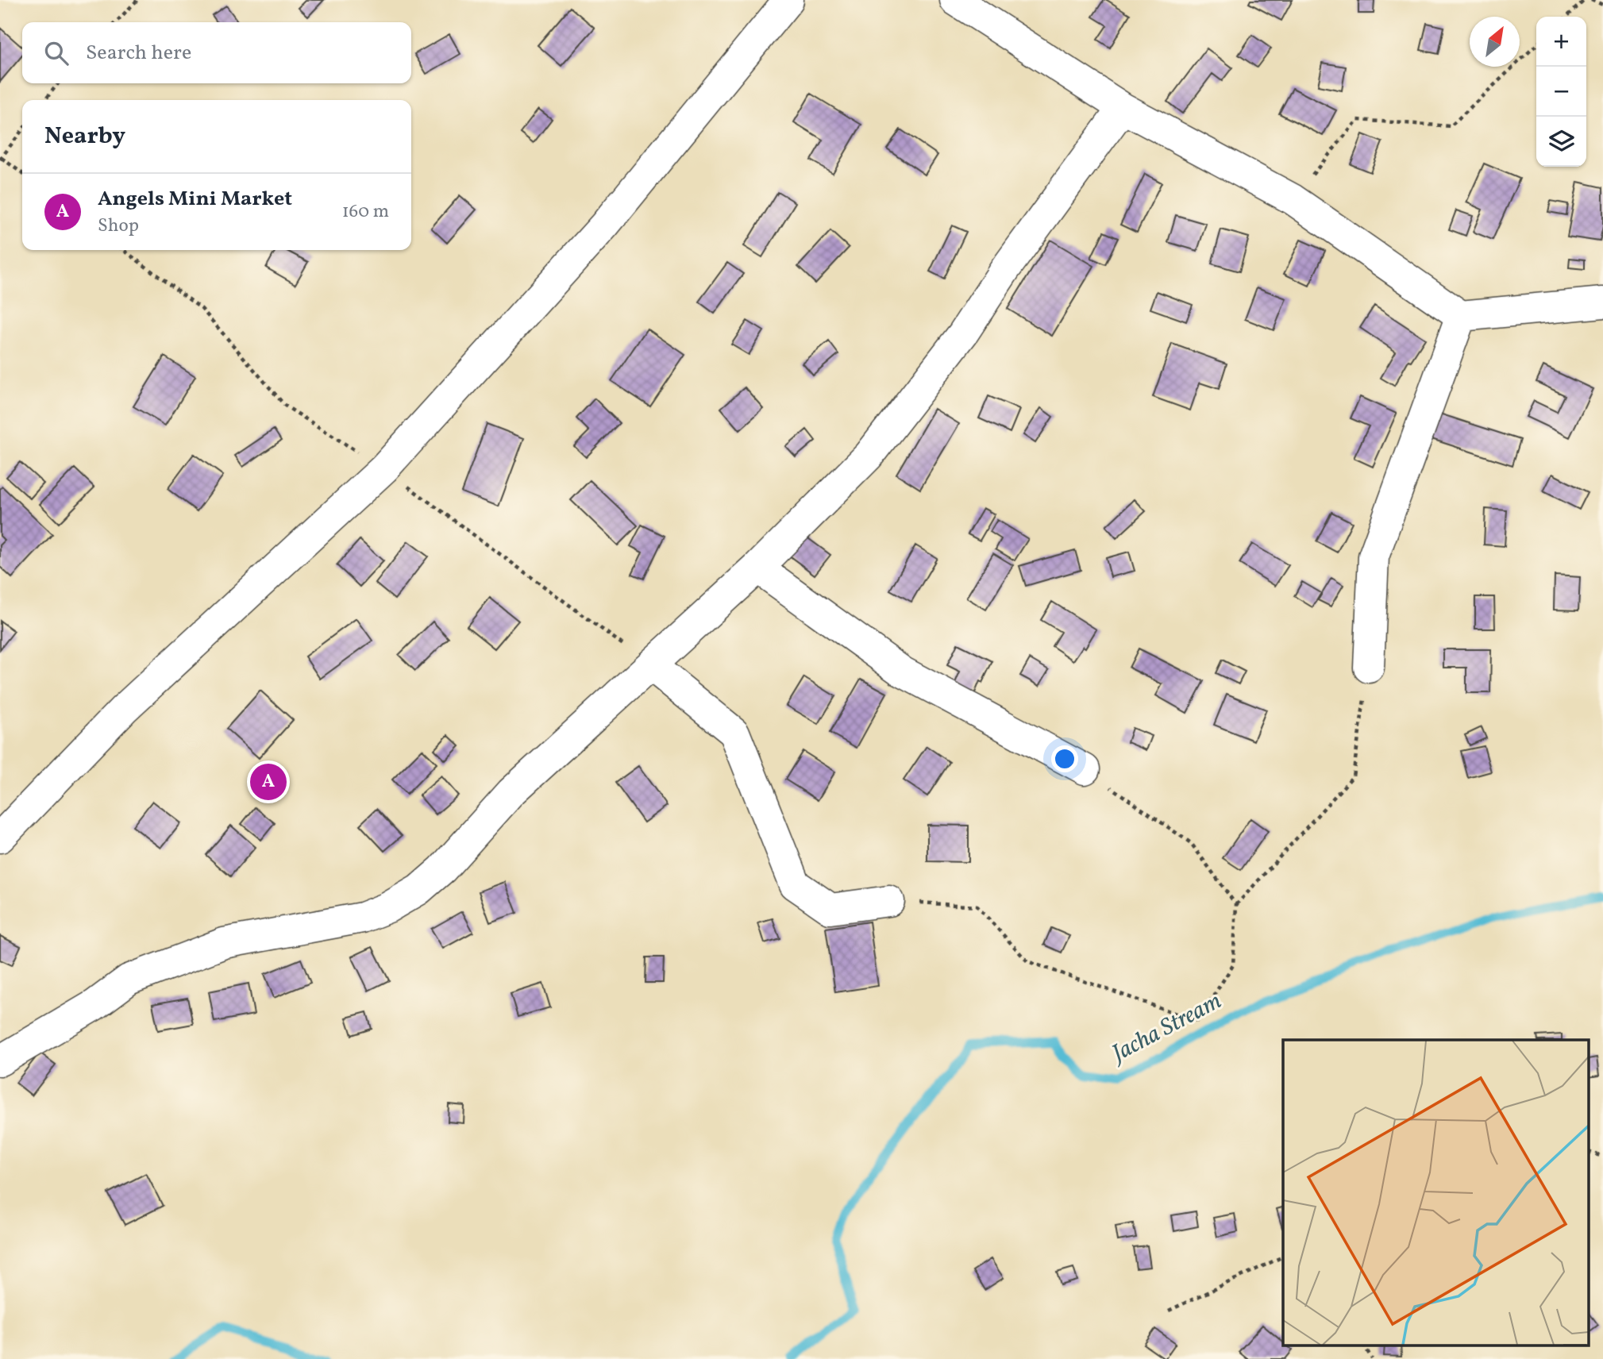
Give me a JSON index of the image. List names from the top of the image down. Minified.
{"water":["Jacha Stream"],"north":"top right","page":{"map_buttons":["+","−"],"search":"Search here","heading":"Nearby","list":[{"mark":"A","name":"Angels Mini Market","note":"Shop","value":"160 m"}],"pins":"A"}}
